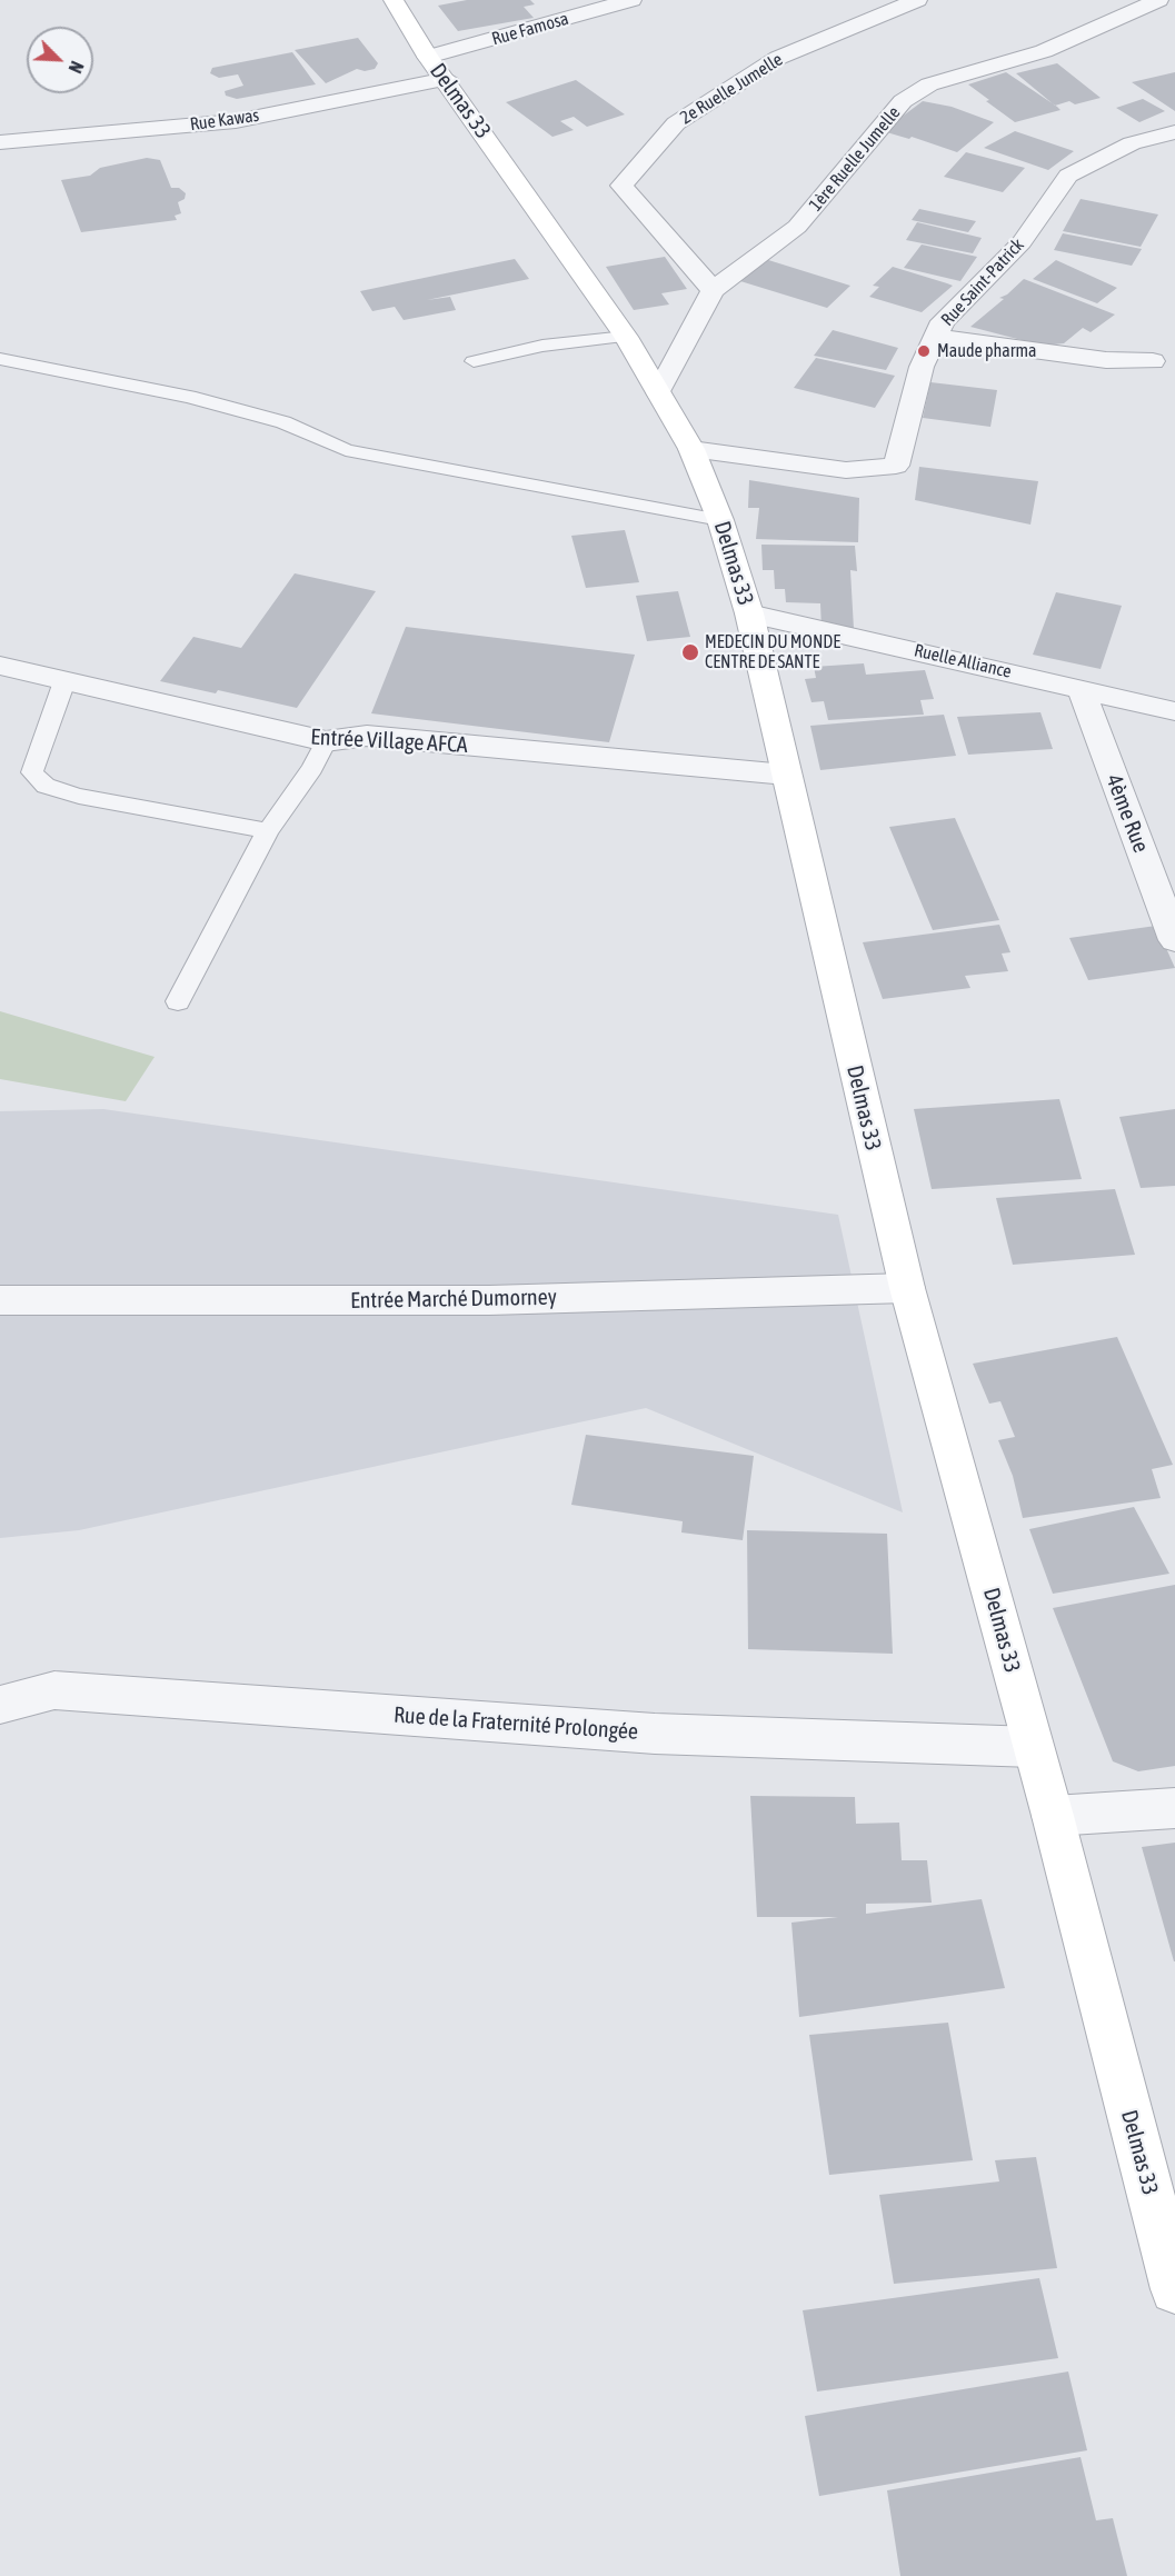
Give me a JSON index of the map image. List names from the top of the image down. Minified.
{"streets":{"main road":["Delmas 33"],"street":["Rue Famosa","2e Ruelle Jumelle","Rue Kawas","1ère Ruelle Jumelle","Rue Saint-Patrick","Ruelle Alliance","Entrée Village AFCA","4ème Rue","Entrée Marché Dumorney","Rue de la Fraternité Prolongée"]},"crossings":[["Rue Famosa","Delmas 33"],["Rue Famosa","Rue Kawas"],["2e Ruelle Jumelle","1ère Ruelle Jumelle"],["Delmas 33","Rue Kawas"],["Delmas 33","1ère Ruelle Jumelle"],["Delmas 33","Rue Saint-Patrick"],["Delmas 33","Ruelle Alliance"],["Delmas 33","Entrée Village AFCA"],["Delmas 33","Entrée Marché Dumorney"],["Delmas 33","Rue de la Fraternité Prolongée"],["Ruelle Alliance","4ème Rue"]],"places":["Maude pharma","MEDECIN DU MONDE CENTRE DE SANTE"],"north":"bottom right"}
